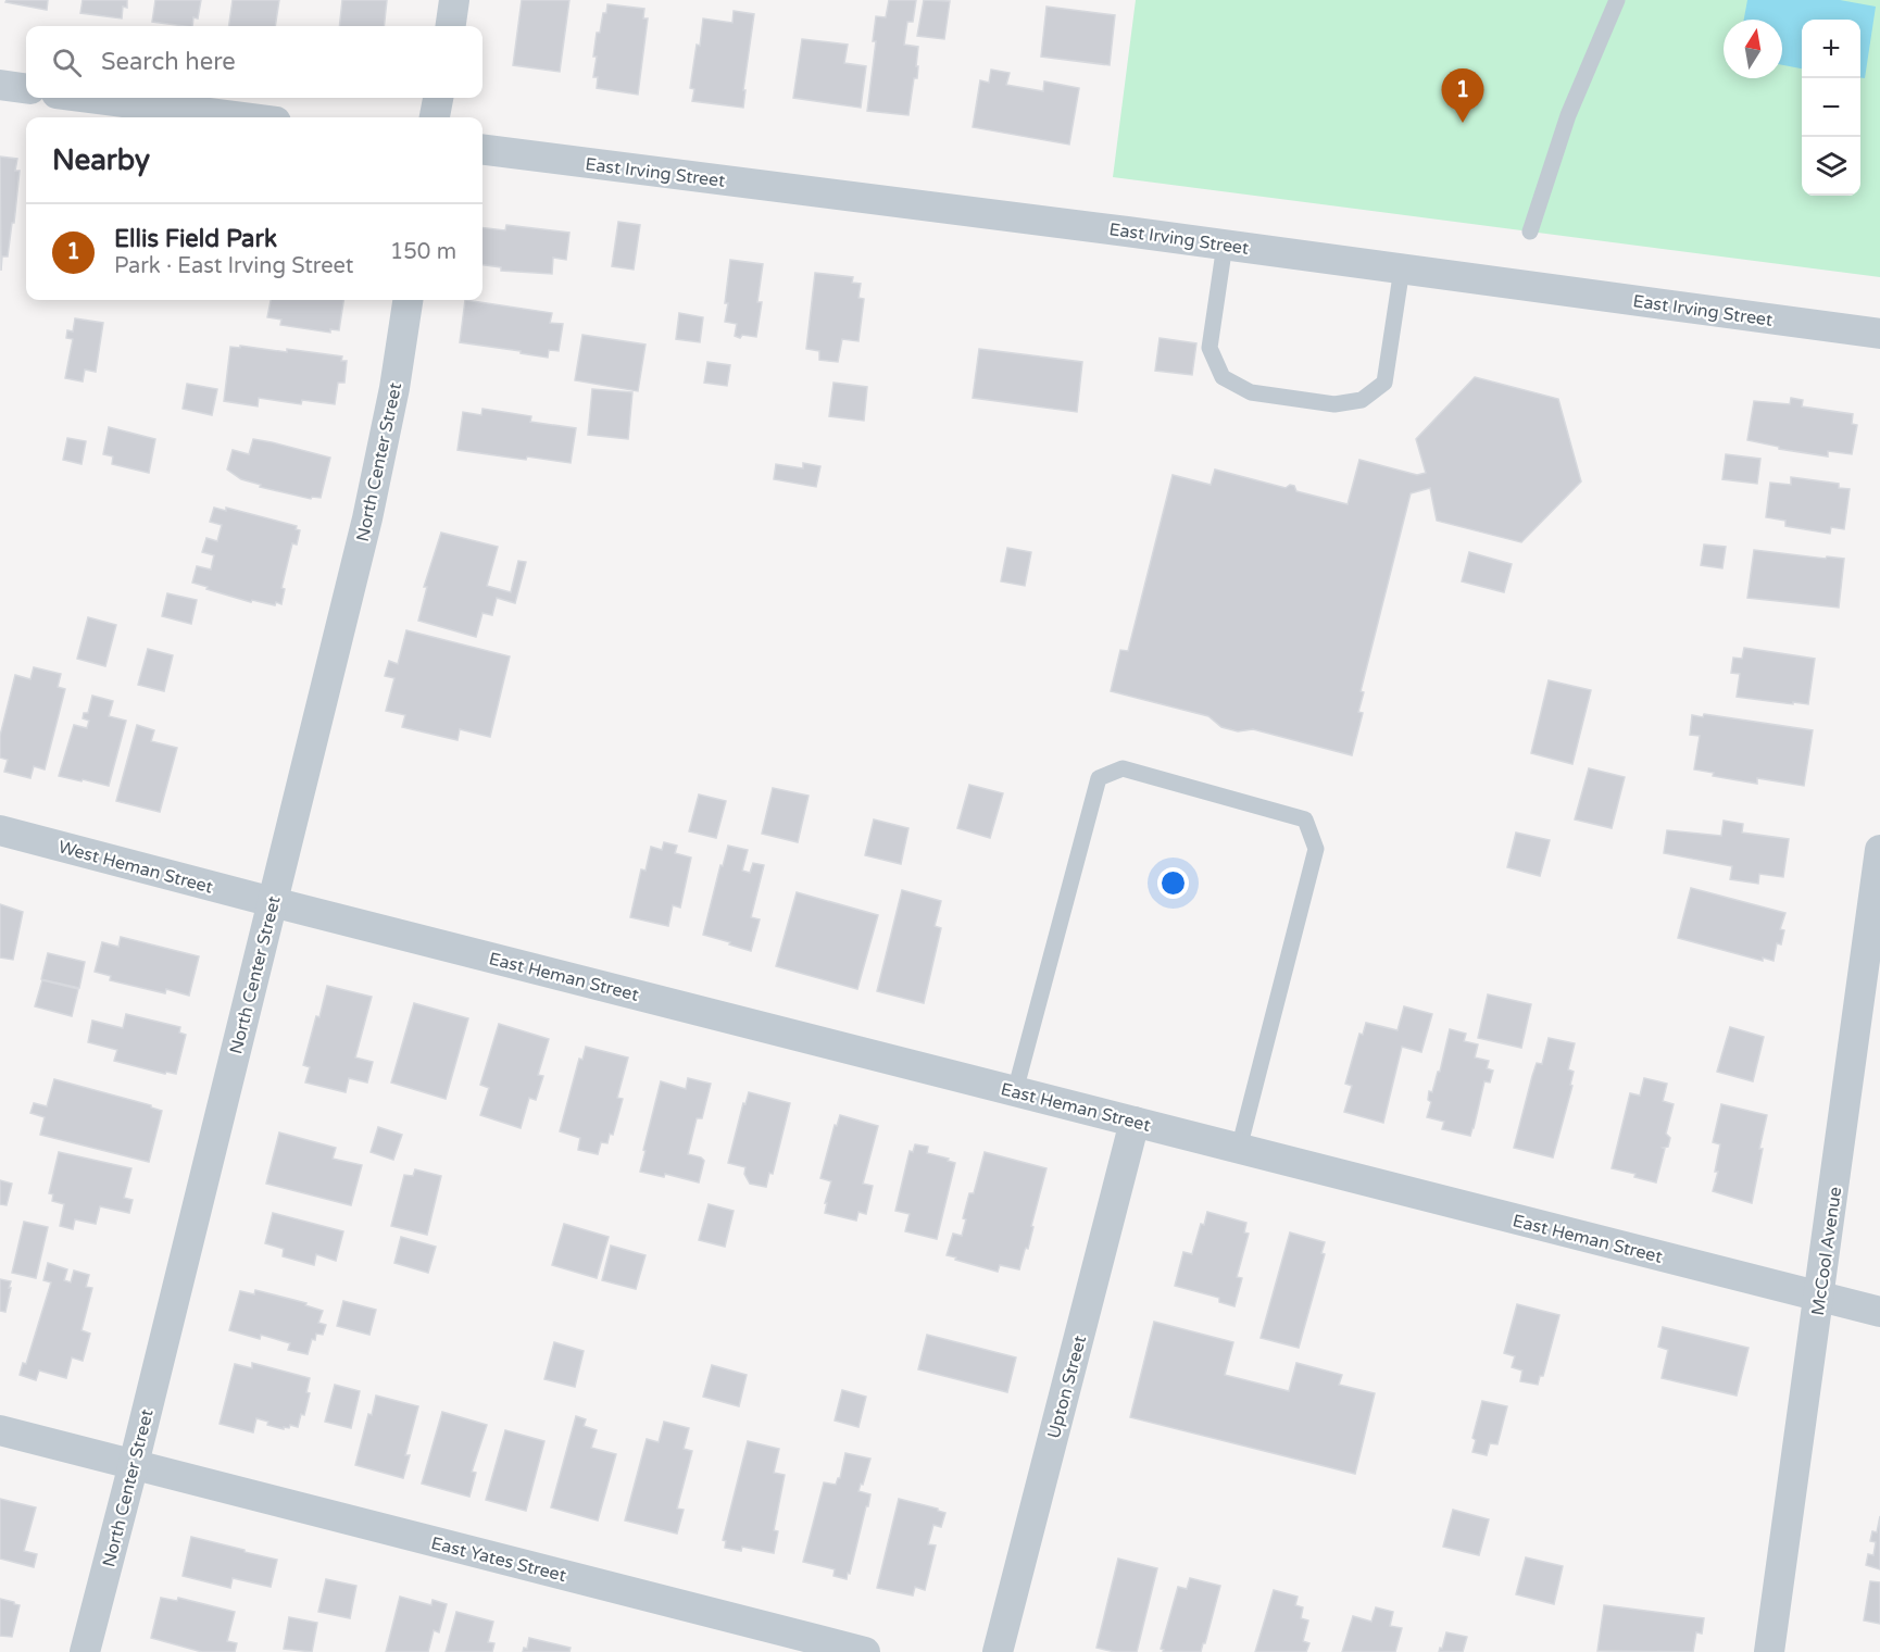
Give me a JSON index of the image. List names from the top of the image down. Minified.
{"streets":{"street":["East Irving Street","North Center Street","West Heman Street","East Heman Street","McCool Avenue","Upton Street","East Yates Street"]},"crossings":[["North Center Street","West Heman Street"],["North Center Street","East Heman Street"],["North Center Street","East Yates Street"],["West Heman Street","East Heman Street"],["East Heman Street","McCool Avenue"],["East Heman Street","Upton Street"]],"north":"top","page":{"map_buttons":["+","−"],"search":"Search here","pins":"1","heading":"Nearby","list":[{"mark":"1","name":"Ellis Field Park","note":"Park · East Irving Street","value":"150 m"}]}}
